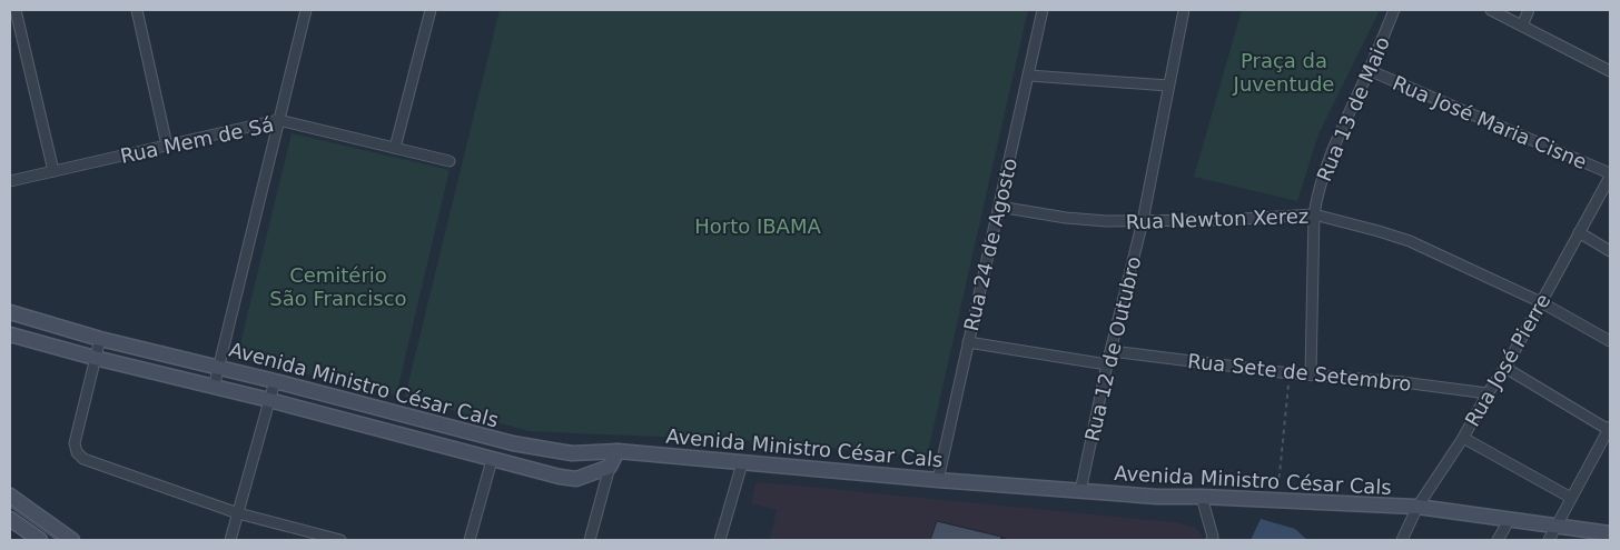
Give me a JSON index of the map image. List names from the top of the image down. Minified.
{"streets":{"main road":["Avenida Ministro César Cals"],"street":["Rua 13 de Maio","Rua José Maria Cisne","Rua Mem de Sá","Rua Newton Xerez","Rua 24 de Agosto","Rua 12 de Outubro","Rua José Pierre","Rua Sete de Setembro"]},"crossings":[["Rua 13 de Maio","Rua José Maria Cisne"],["Rua 13 de Maio","Rua Newton Xerez"],["Rua 13 de Maio","Rua Sete de Setembro"],["Rua José Maria Cisne","Rua José Pierre"],["Rua Newton Xerez","Rua 24 de Agosto"],["Rua Newton Xerez","Rua 12 de Outubro"],["Rua Newton Xerez","Rua José Pierre"],["Rua 24 de Agosto","Avenida Ministro César Cals"],["Rua 12 de Outubro","Rua Sete de Setembro"],["Rua 12 de Outubro","Avenida Ministro César Cals"],["Rua José Pierre","Rua Sete de Setembro"],["Rua José Pierre","Avenida Ministro César Cals"]],"parks":["Praça da Juventude","Horto IBAMA","Cemitério São Francisco"]}
